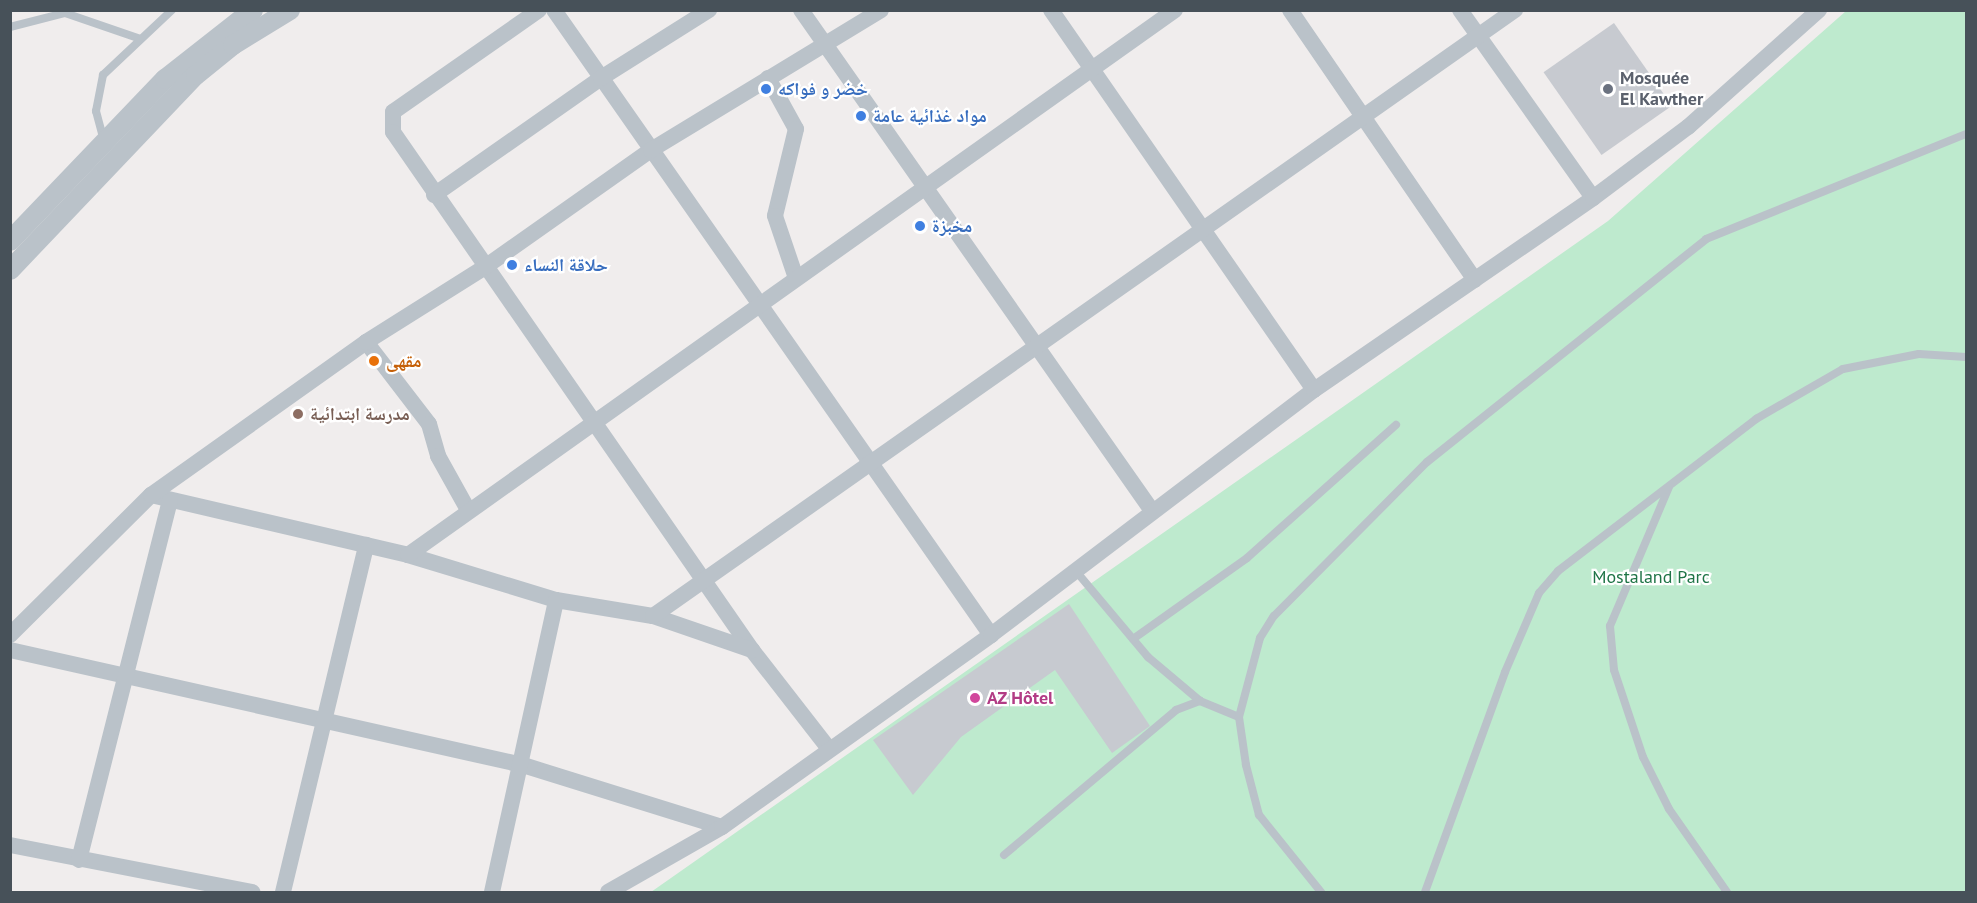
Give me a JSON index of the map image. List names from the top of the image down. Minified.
{"parks":["Mostaland Parc"],"places":["خضر و فواكه","Mosquée El Kawther","مواد غذائية عامة","مخبزة","حلاقة النساء","مقهى","مدرسة ابتدائية","AZ Hôtel"]}
